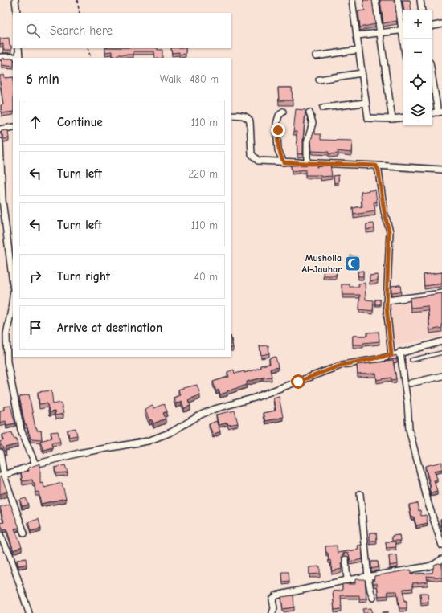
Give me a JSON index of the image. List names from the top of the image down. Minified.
{"places":{"mosque":["Musholla Al-Jauhar"]},"page":{"map_buttons":["+","−"],"search":"Search here","heading":["6 min","Walk · 480 m"],"list":[["Continue","110 m"],["Turn left","220 m"],["Turn left","110 m"],["Turn right","40 m"],"Arrive at destination"]}}
